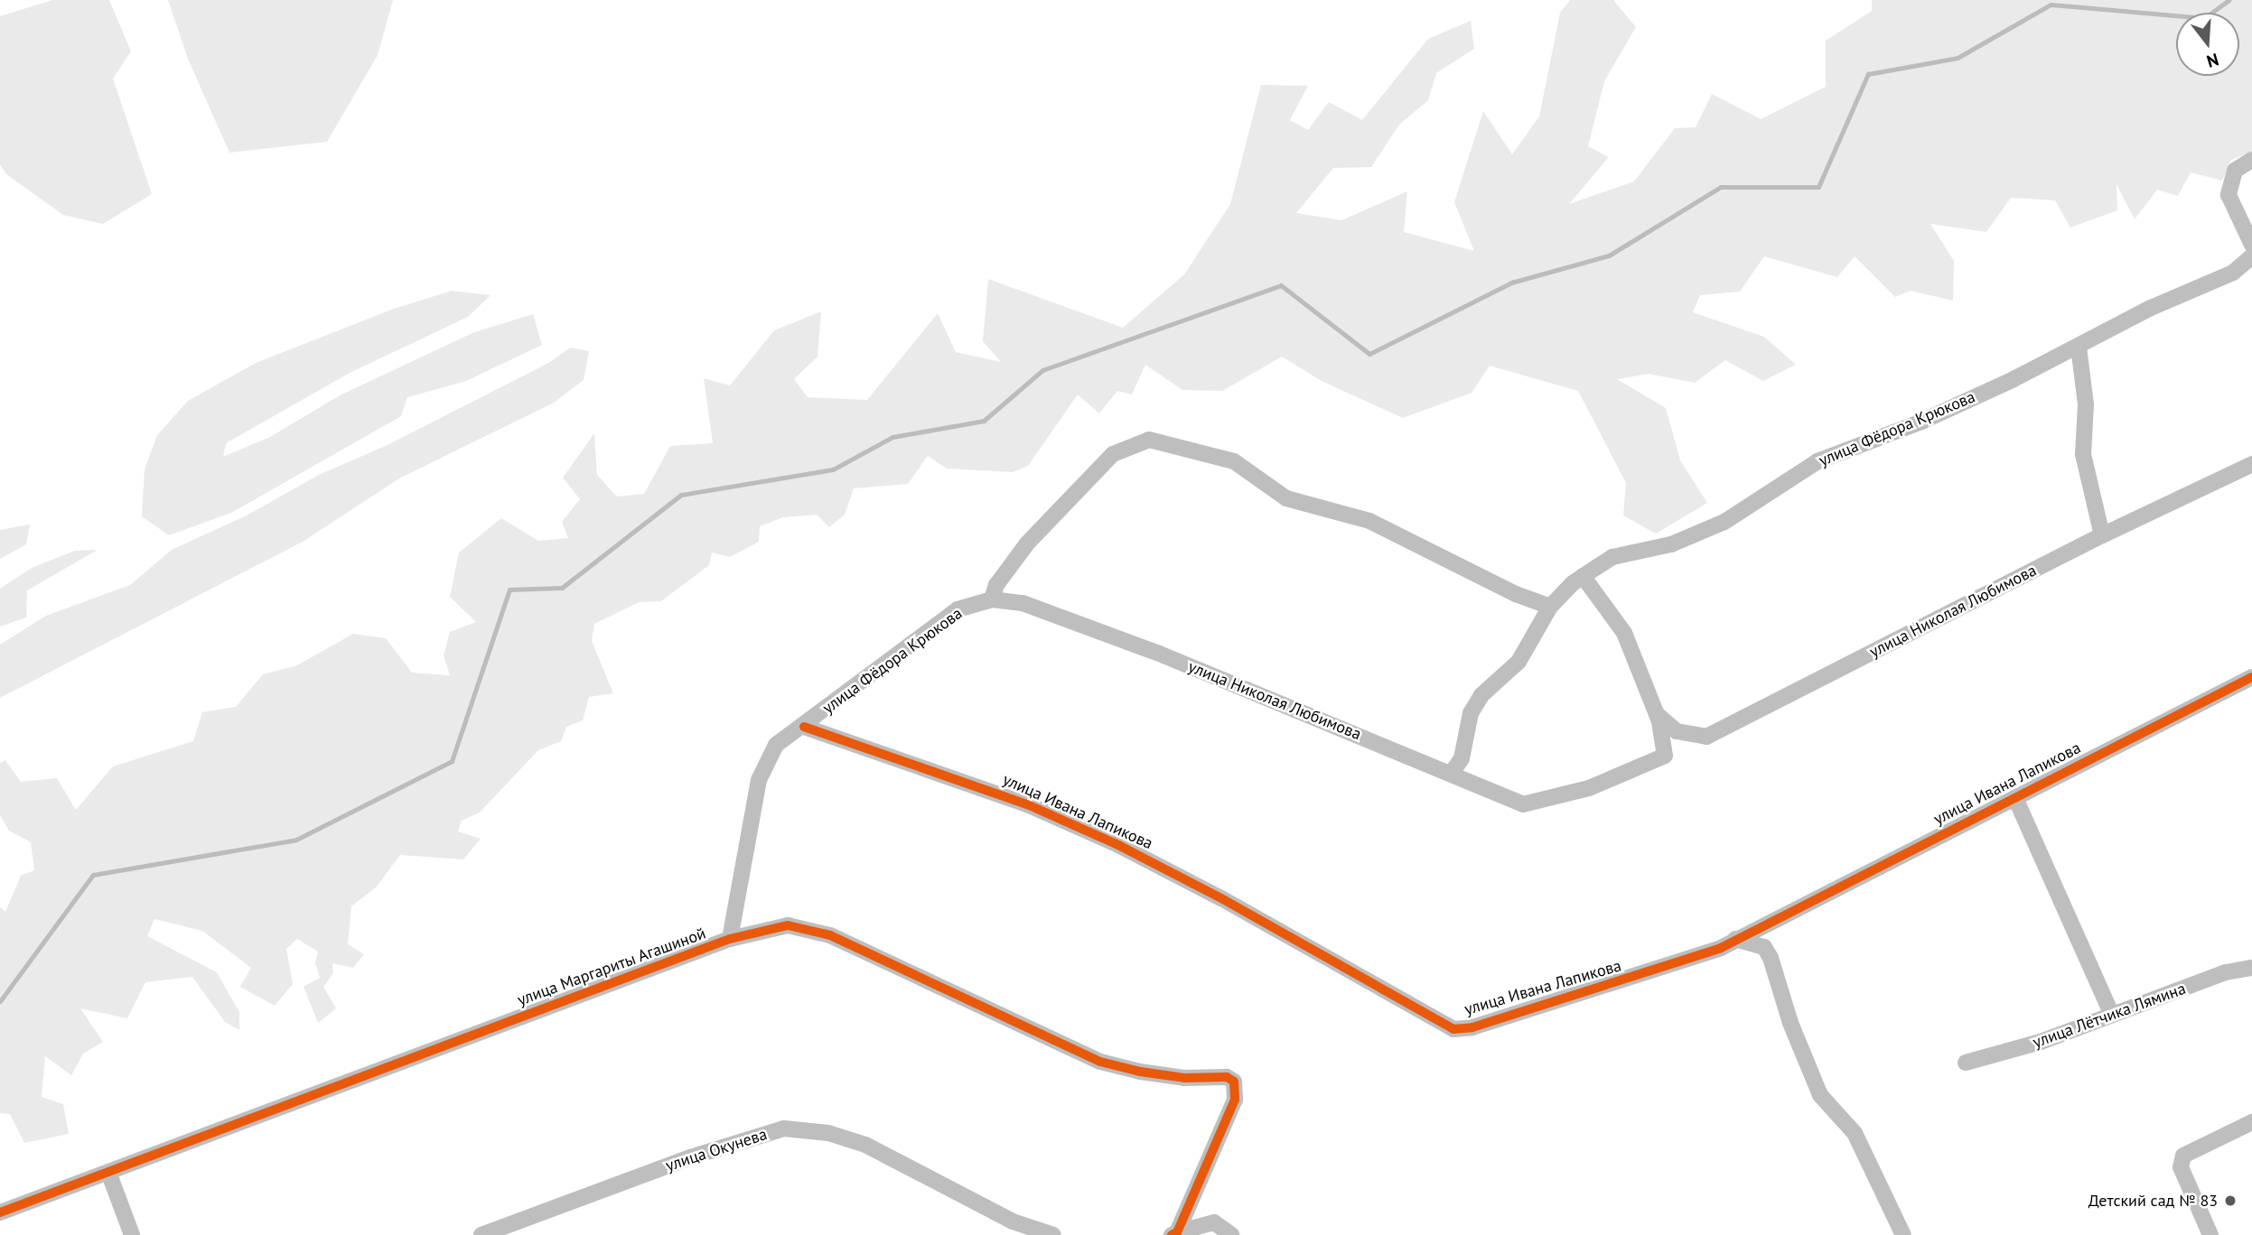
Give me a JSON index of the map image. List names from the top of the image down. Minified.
{"streets":{"street":["улица Фёдора Крюкова","улица Николая Любимова","улица Ивана Лапикова","улица Маргариты Агашиной","улица Лётчика Лямина","улица Окунева"]},"crossings":[["улица Фёдора Крюкова","улица Николая Любимова"],["улица Фёдора Крюкова","улица Ивана Лапикова"],["улица Фёдора Крюкова","улица Маргариты Агашиной"]],"places":["Детский сад № 83"],"north":"bottom"}
